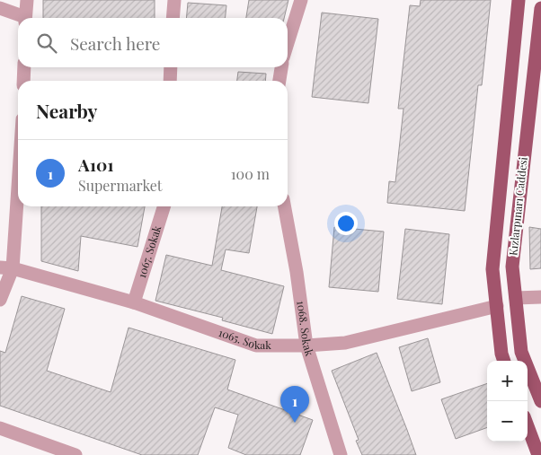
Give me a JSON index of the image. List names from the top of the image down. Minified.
{"streets":{"main road":["Kızlarpınarı Caddesi"],"street":["1067. Sokak","1068. Sokak","1065. Sokak"]},"crossings":[["Kızlarpınarı Caddesi","1065. Sokak"],["1067. Sokak","1065. Sokak"],["1068. Sokak","1065. Sokak"]],"page":{"search":"Search here","heading":"Nearby","list":[{"mark":"1","name":"A101","note":"Supermarket","value":"100 m"}],"map_buttons":["+","−"],"pins":"1"}}
